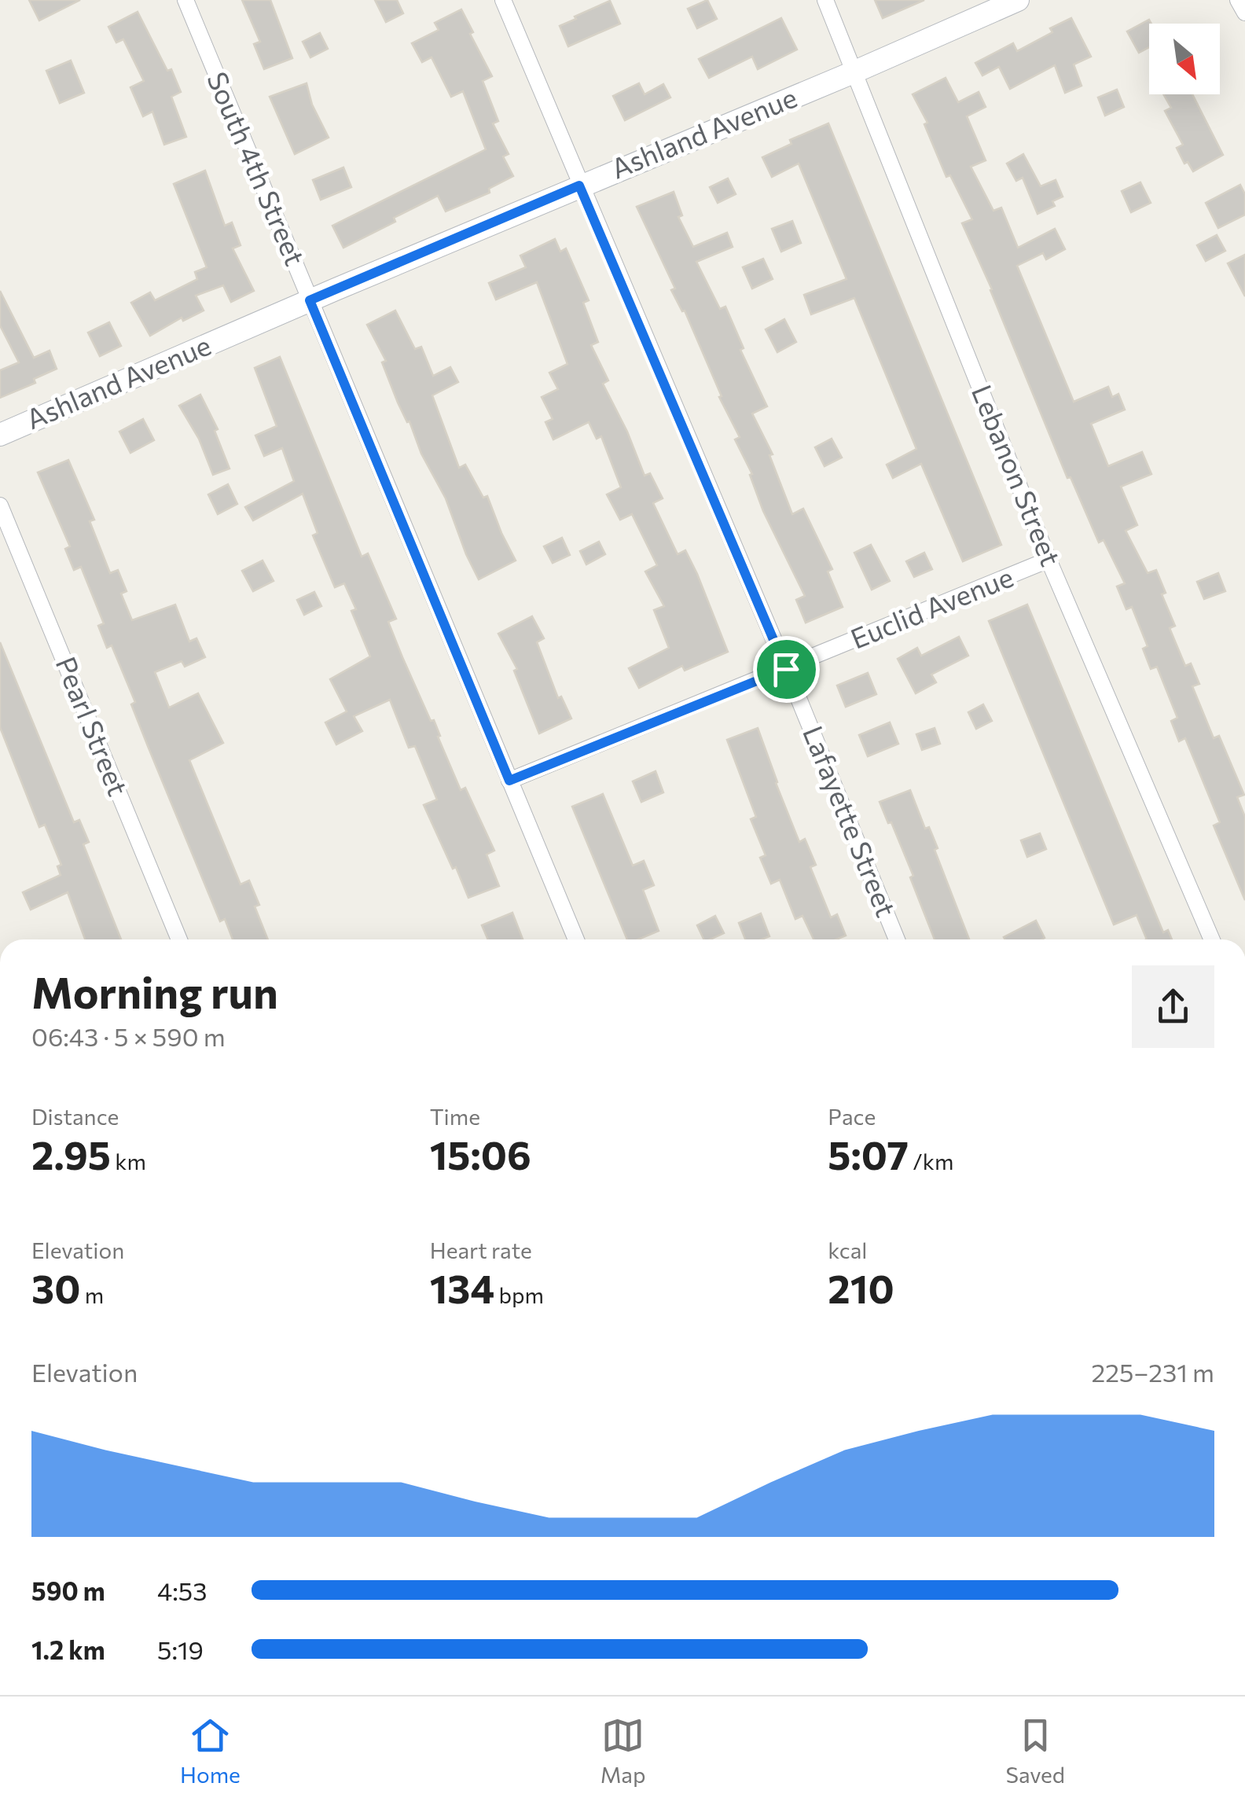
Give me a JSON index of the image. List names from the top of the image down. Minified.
{"streets":{"street":["Ashland Avenue","South 4th Street","Lebanon Street","Euclid Avenue","Pearl Street","Lafayette Street"]},"crossings":[["Ashland Avenue","South 4th Street"],["Ashland Avenue","Lebanon Street"],["Ashland Avenue","Lafayette Street"],["South 4th Street","Euclid Avenue"],["Lebanon Street","Euclid Avenue"],["Euclid Avenue","Lafayette Street"]],"north":"bottom right","page":{"heading":["Morning run","06:43 · 5 × 590 m"],"stats":[["Distance","2.95 km"],["Time","15:06"],["Pace","5:07 /km"],["Elevation","30 m"],["Heart rate","134 bpm"],["kcal","210"]],"chart":["Elevation","225–231 m"],"list":[{"name":"590 m","note":"4:53"},{"name":"1.2 km","note":"5:19"}],"tabs":["Home","Map","Saved"]}}
